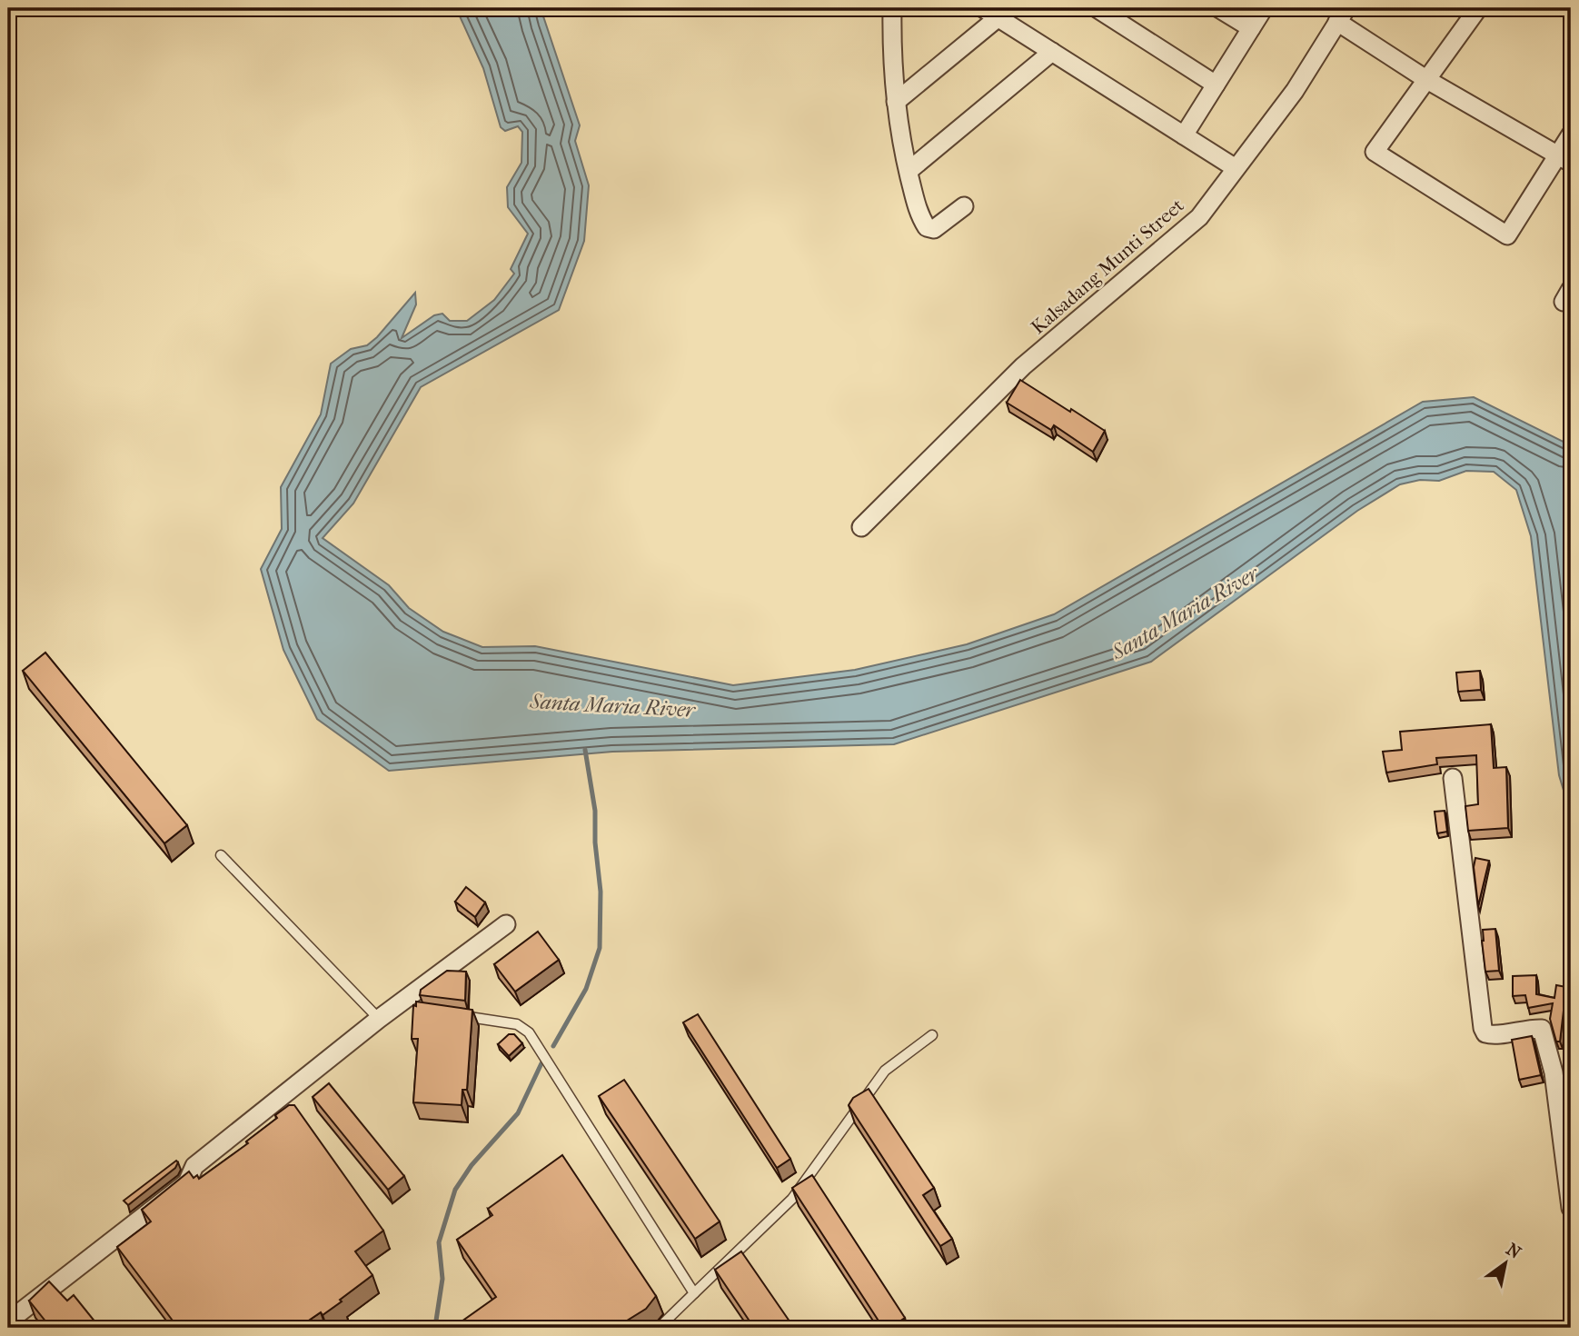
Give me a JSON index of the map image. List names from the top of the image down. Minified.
{"streets":{"street":["Kalsadang Munti Street"]},"water":["Santa Maria River"],"north":"top right"}
